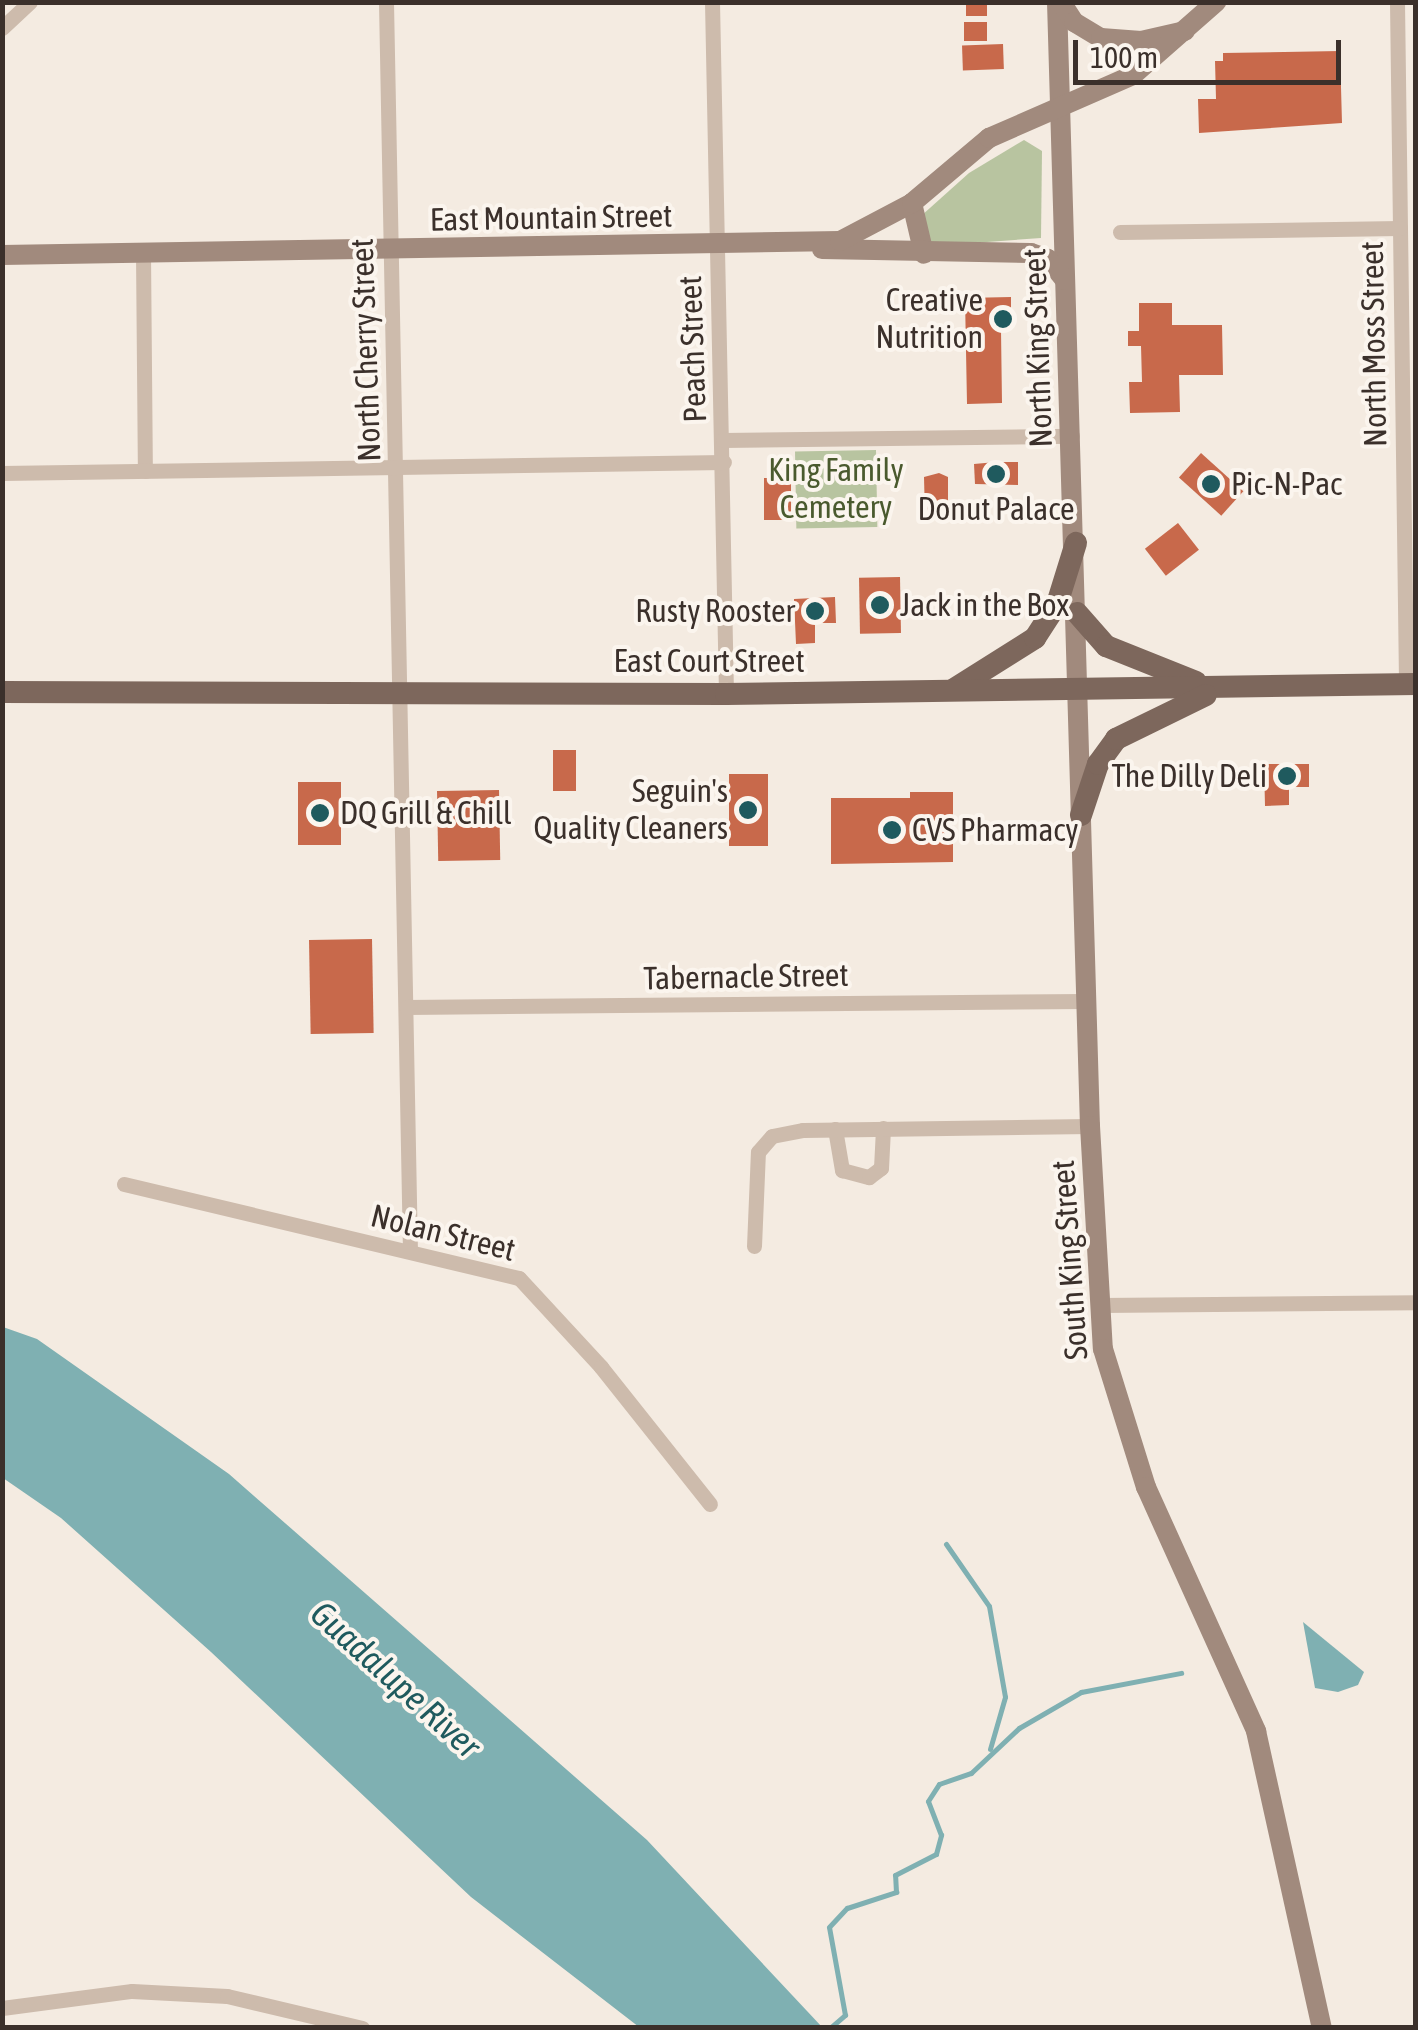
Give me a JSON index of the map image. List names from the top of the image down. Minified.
{"streets":{"main road":["East Mountain Street","North King Street","East Court Street","South King Street"],"street":["North Moss Street","Peach Street","North Cherry Street","Tabernacle Street","Nolan Street"]},"crossings":[["East Mountain Street","North King Street"],["East Mountain Street","Peach Street"],["East Mountain Street","North Cherry Street"],["North Moss Street","East Court Street"],["North King Street","East Court Street"],["North King Street","South King Street"],["Peach Street","East Court Street"],["North Cherry Street","East Court Street"],["North Cherry Street","Tabernacle Street"],["North Cherry Street","Nolan Street"],["East Court Street","South King Street"],["Tabernacle Street","South King Street"]],"water":["Guadalupe River"],"parks":["King Family Cemetery"],"places":["Creative Nutrition","Donut Palace","Pic-N-Pac","Jack in the Box","Rusty Rooster","The Dilly Deli","Seguin's Quality Cleaners","DQ Grill & Chill","CVS Pharmacy"],"scale_bar":"100 m"}
